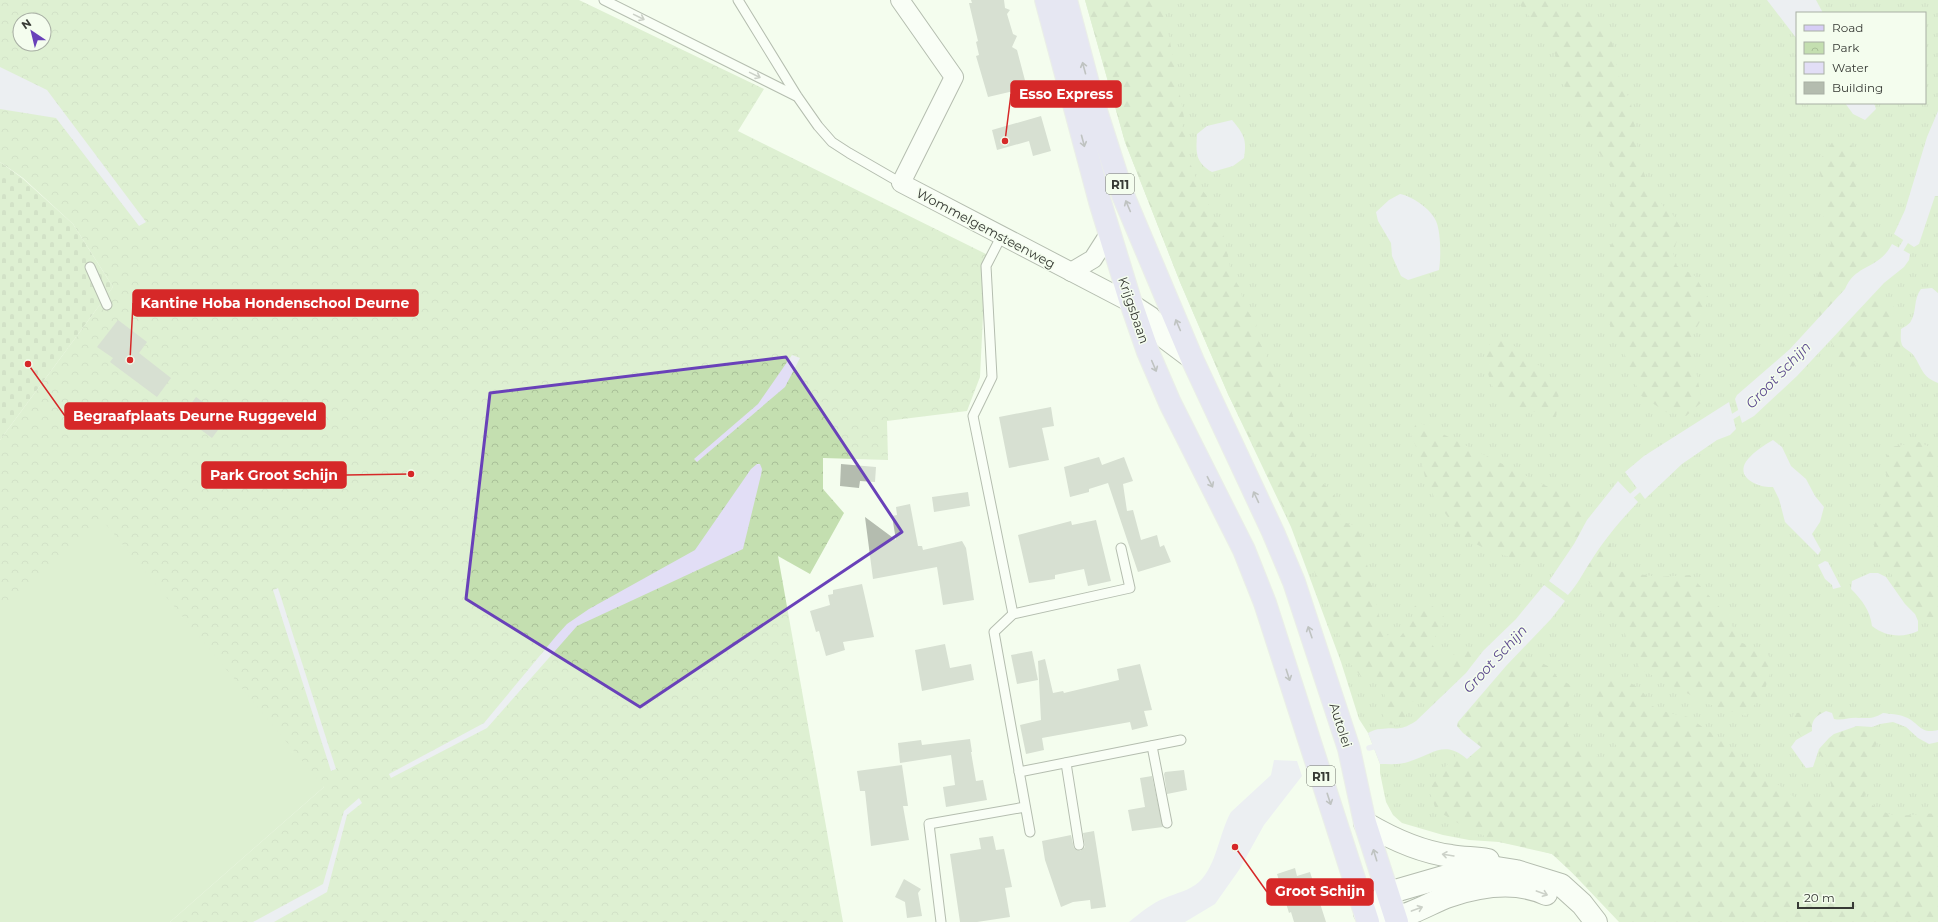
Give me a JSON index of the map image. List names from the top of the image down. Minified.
{"streets":{"main road":["R11","Krijgsbaan","Autolei"],"street":["Wommelgemsteenweg"]},"crossings":[["R11","Wommelgemsteenweg"],["R11","Autolei"],["Wommelgemsteenweg","Krijgsbaan"],["Wommelgemsteenweg","Autolei"]],"one_way":["Autolei"],"water":["Groot Schijn"],"places":["Esso Express","Kantine Hoba Hondenschool Deurne","Begraafplaats Deurne Ruggeveld","Park Groot Schijn","Groot Schijn"],"legend":["Road","Park","Water","Building"],"scale_bar":"20 m","north":"top left"}
